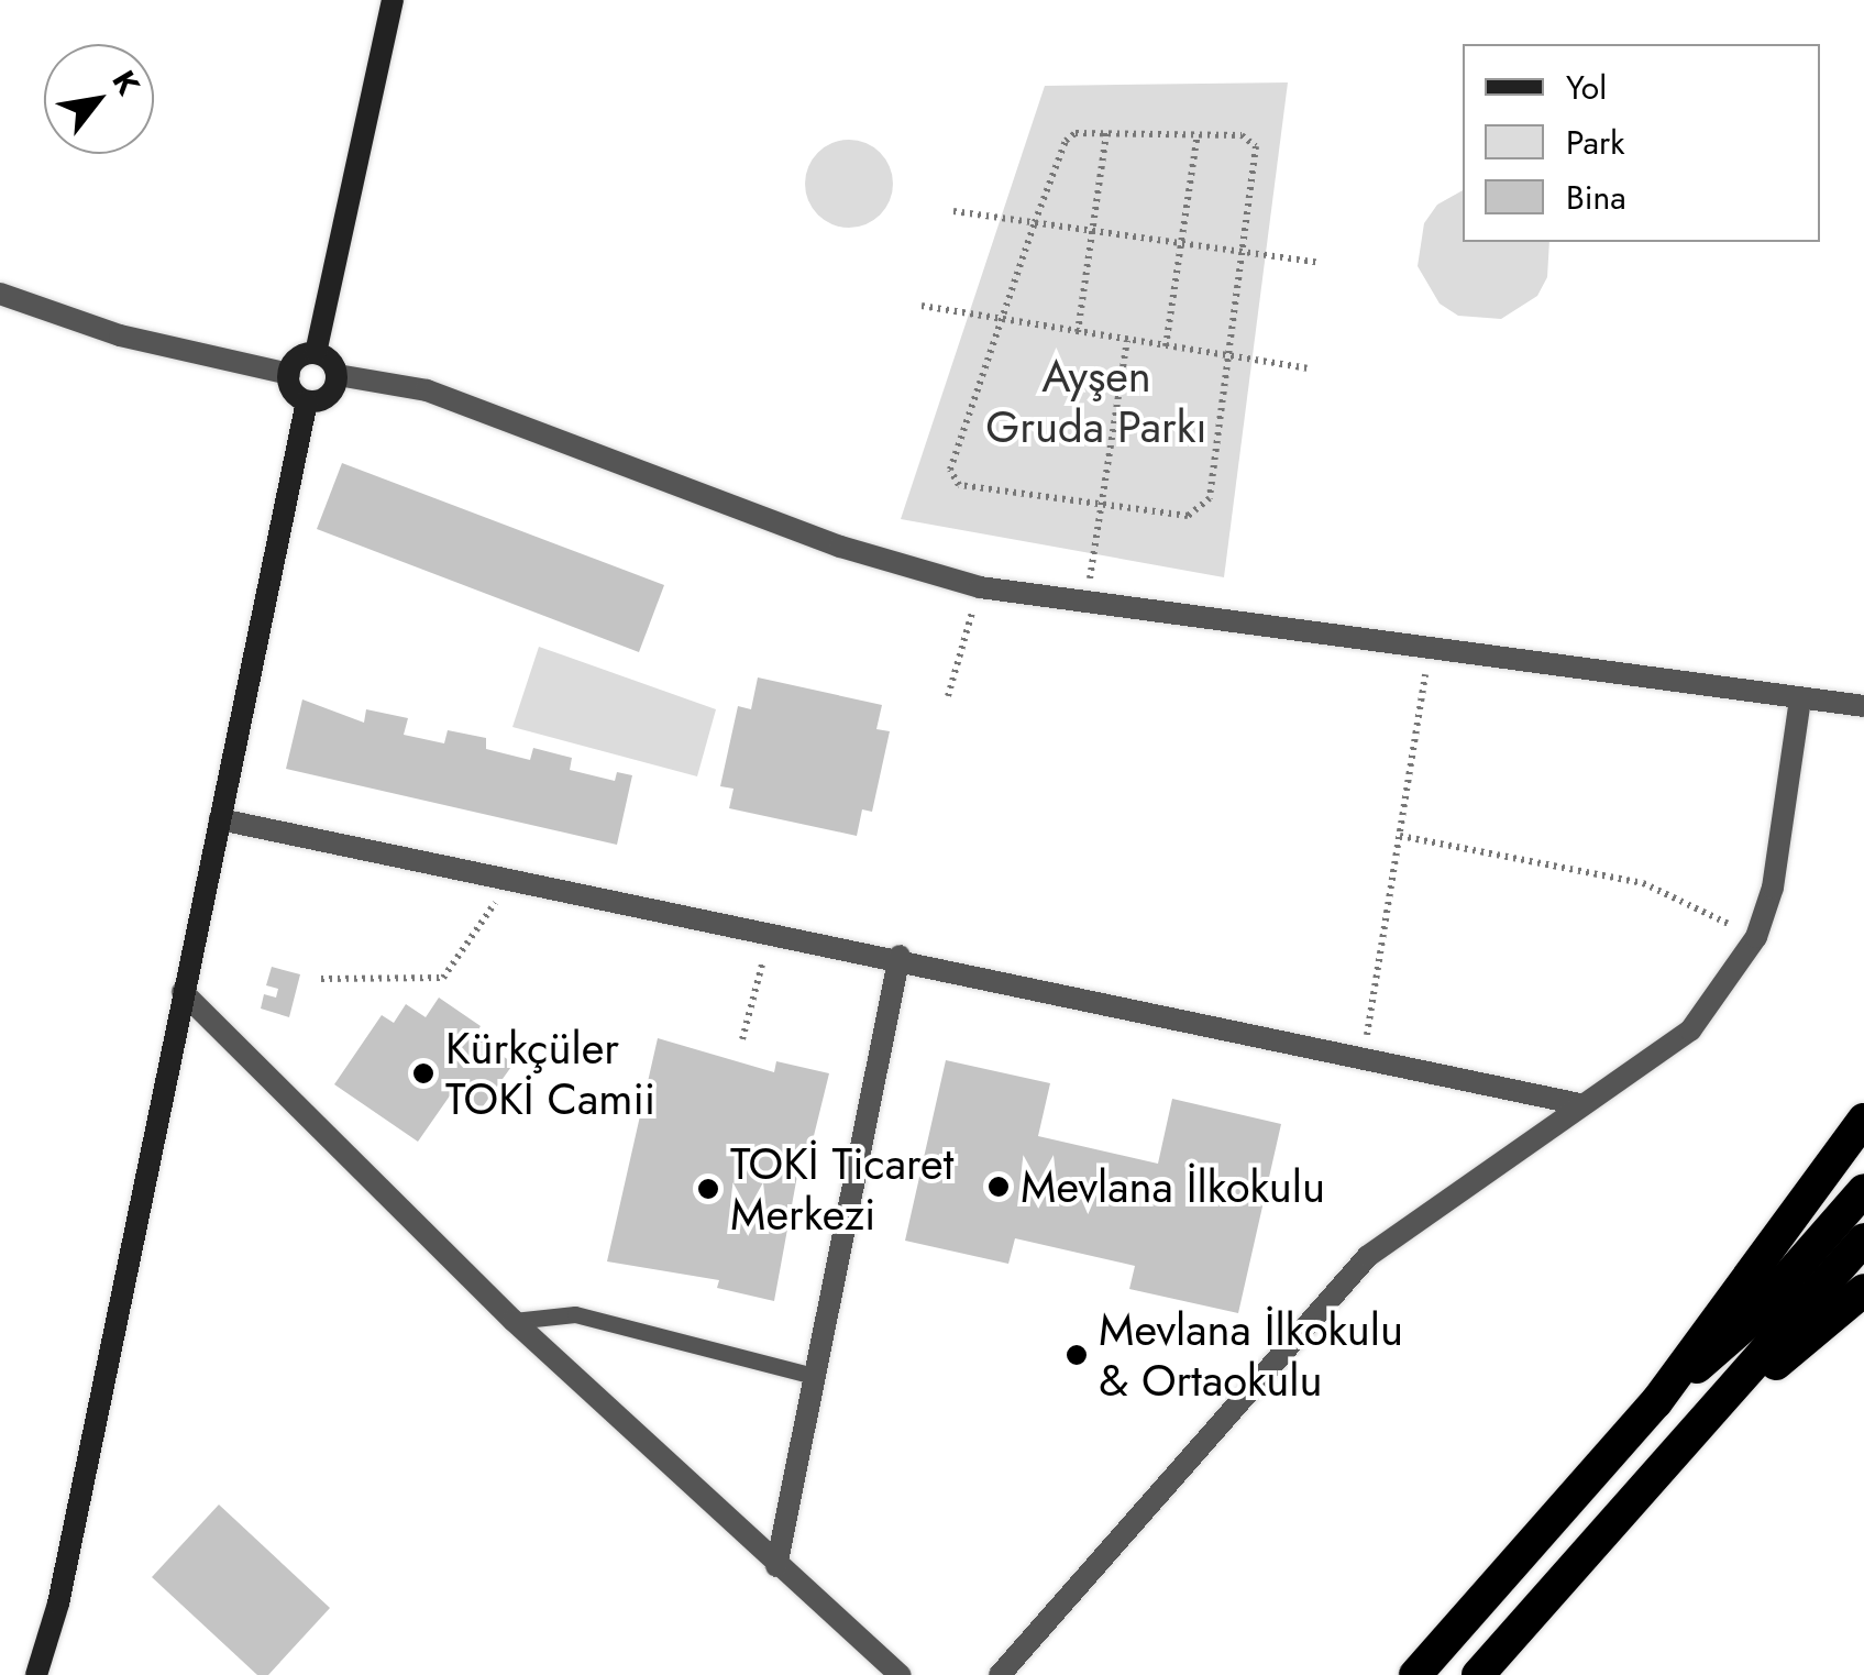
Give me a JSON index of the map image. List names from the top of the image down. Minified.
{"parks":["Ayşen Gruda Parkı"],"places":["Kürkçüler TOKİ Camii","Mevlana İlkokulu","TOKİ Ticaret Merkezi","Mevlana İlkokulu & Ortaokulu"],"legend":["Yol","Park","Bina"],"north":"top right"}
